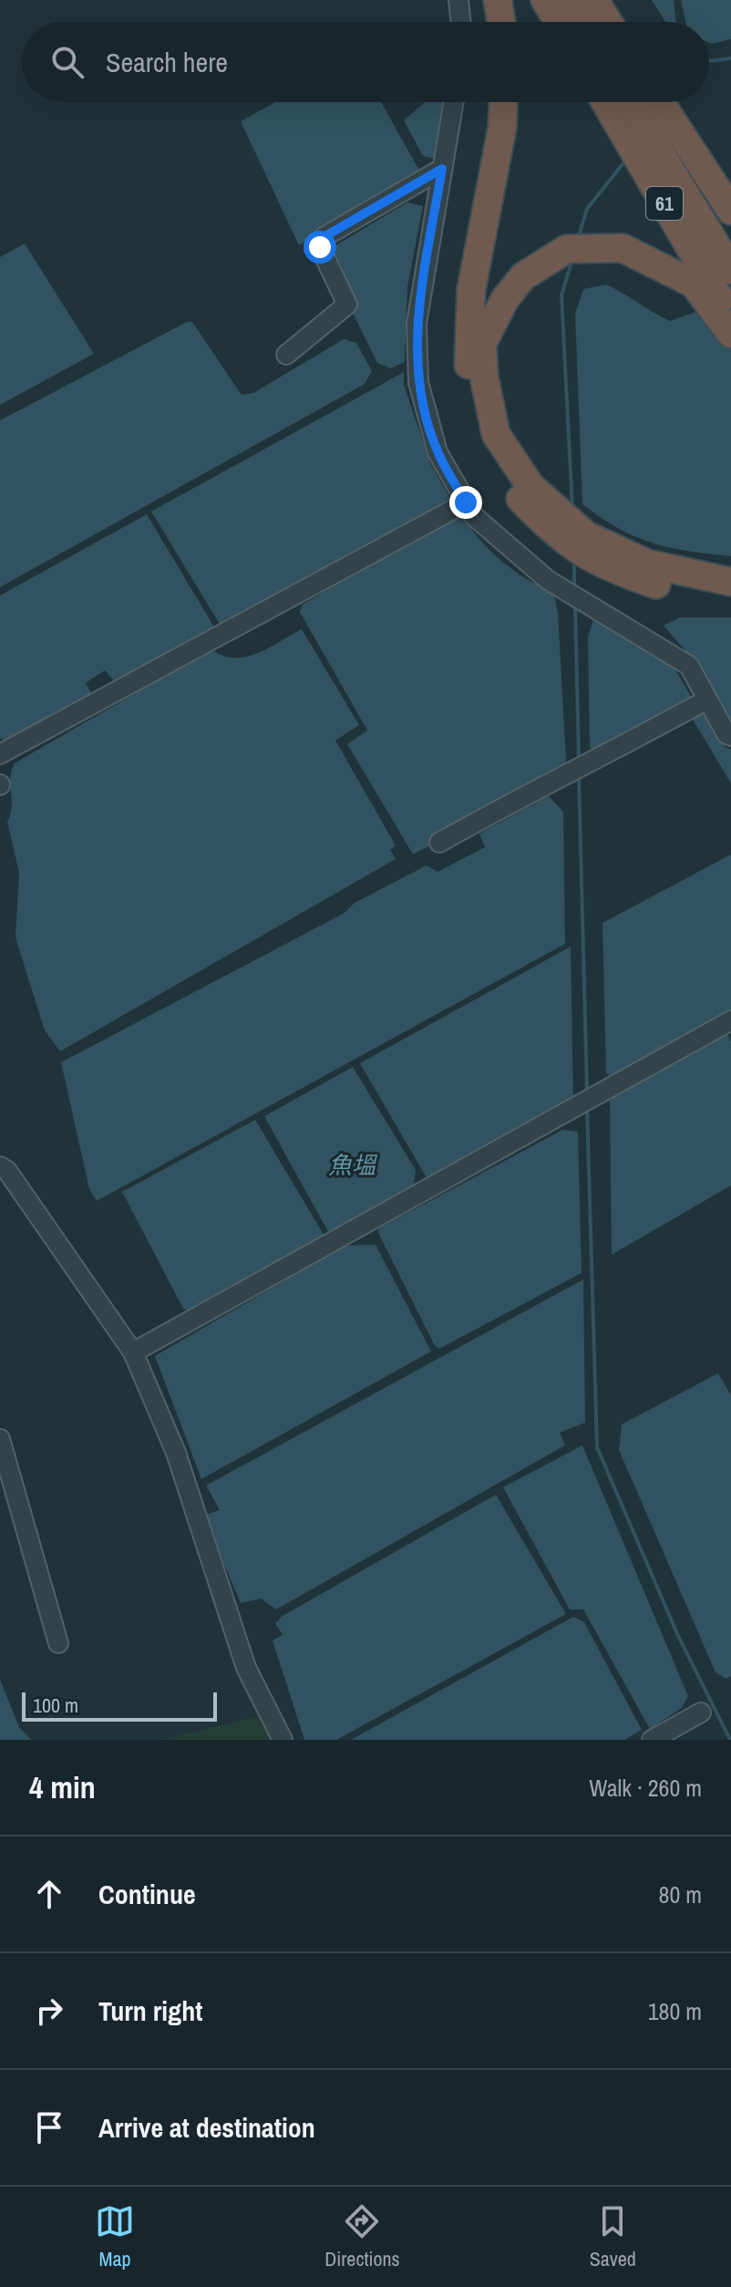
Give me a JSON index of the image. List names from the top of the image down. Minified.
{"streets":{"highway":["61"]},"water":["魚塭"],"scale_bar":"100 m","page":{"search":"Search here","scale":"100 m","heading":["4 min","Walk · 260 m"],"list":[["Continue","80 m"],["Turn right","180 m"],"Arrive at destination"],"nav":["Map","Directions","Saved"]}}
